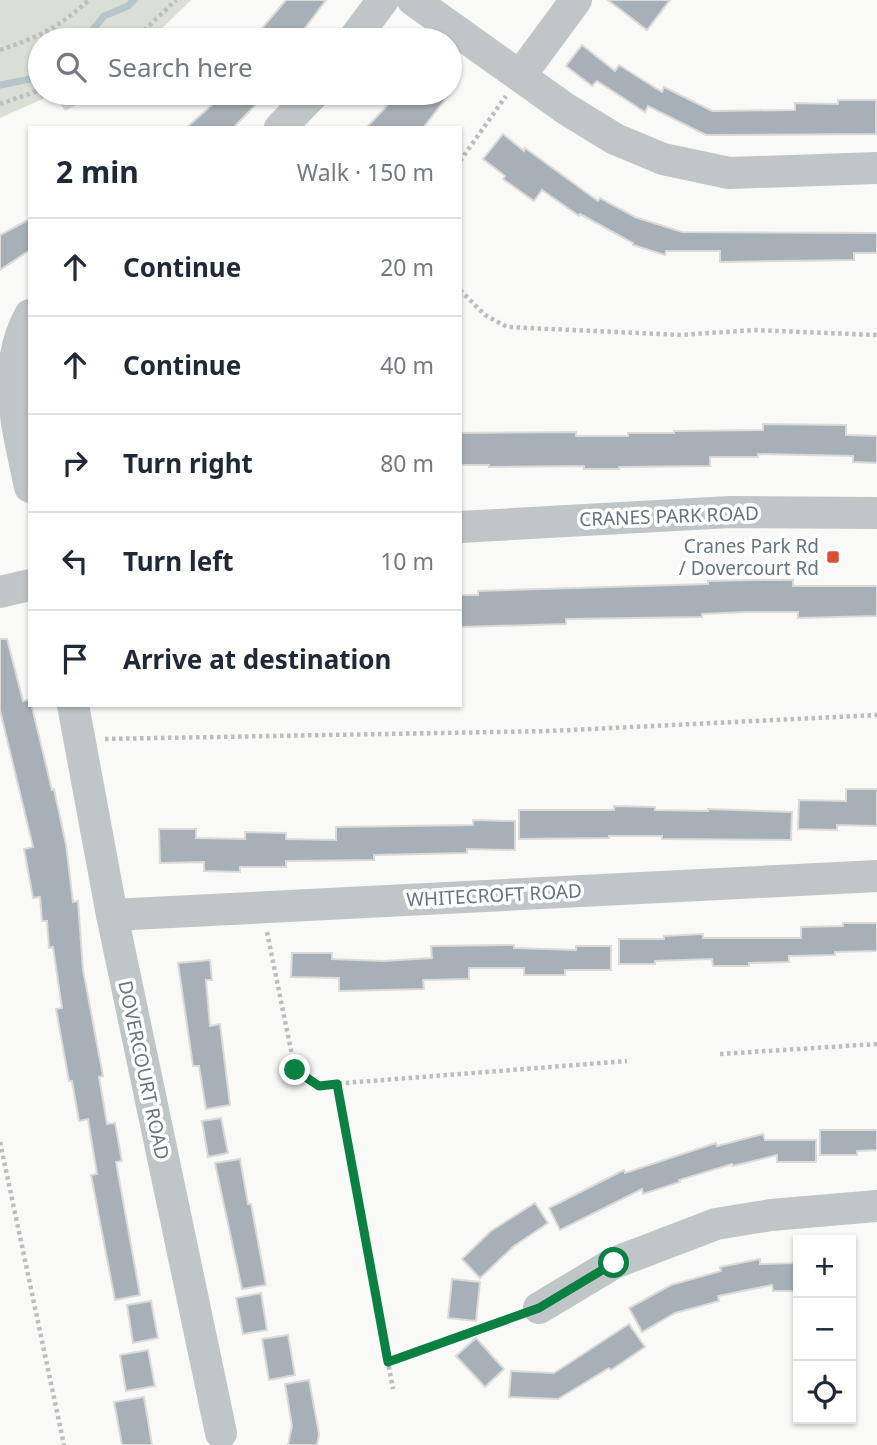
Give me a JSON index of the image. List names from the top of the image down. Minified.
{"streets":{"street":["CRANES PARK ROAD","WHITECROFT ROAD","DOVERCOURT ROAD"]},"crossings":[["WHITECROFT ROAD","DOVERCOURT ROAD"]],"places":{"transit":["Cranes Park Rd / Dovercourt Rd"]},"page":{"search":"Search here","heading":["2 min","Walk · 150 m"],"list":[["Continue","20 m"],["Continue","40 m"],["Turn right","80 m"],["Turn left","10 m"],"Arrive at destination"],"map_buttons":["+","−"]}}
